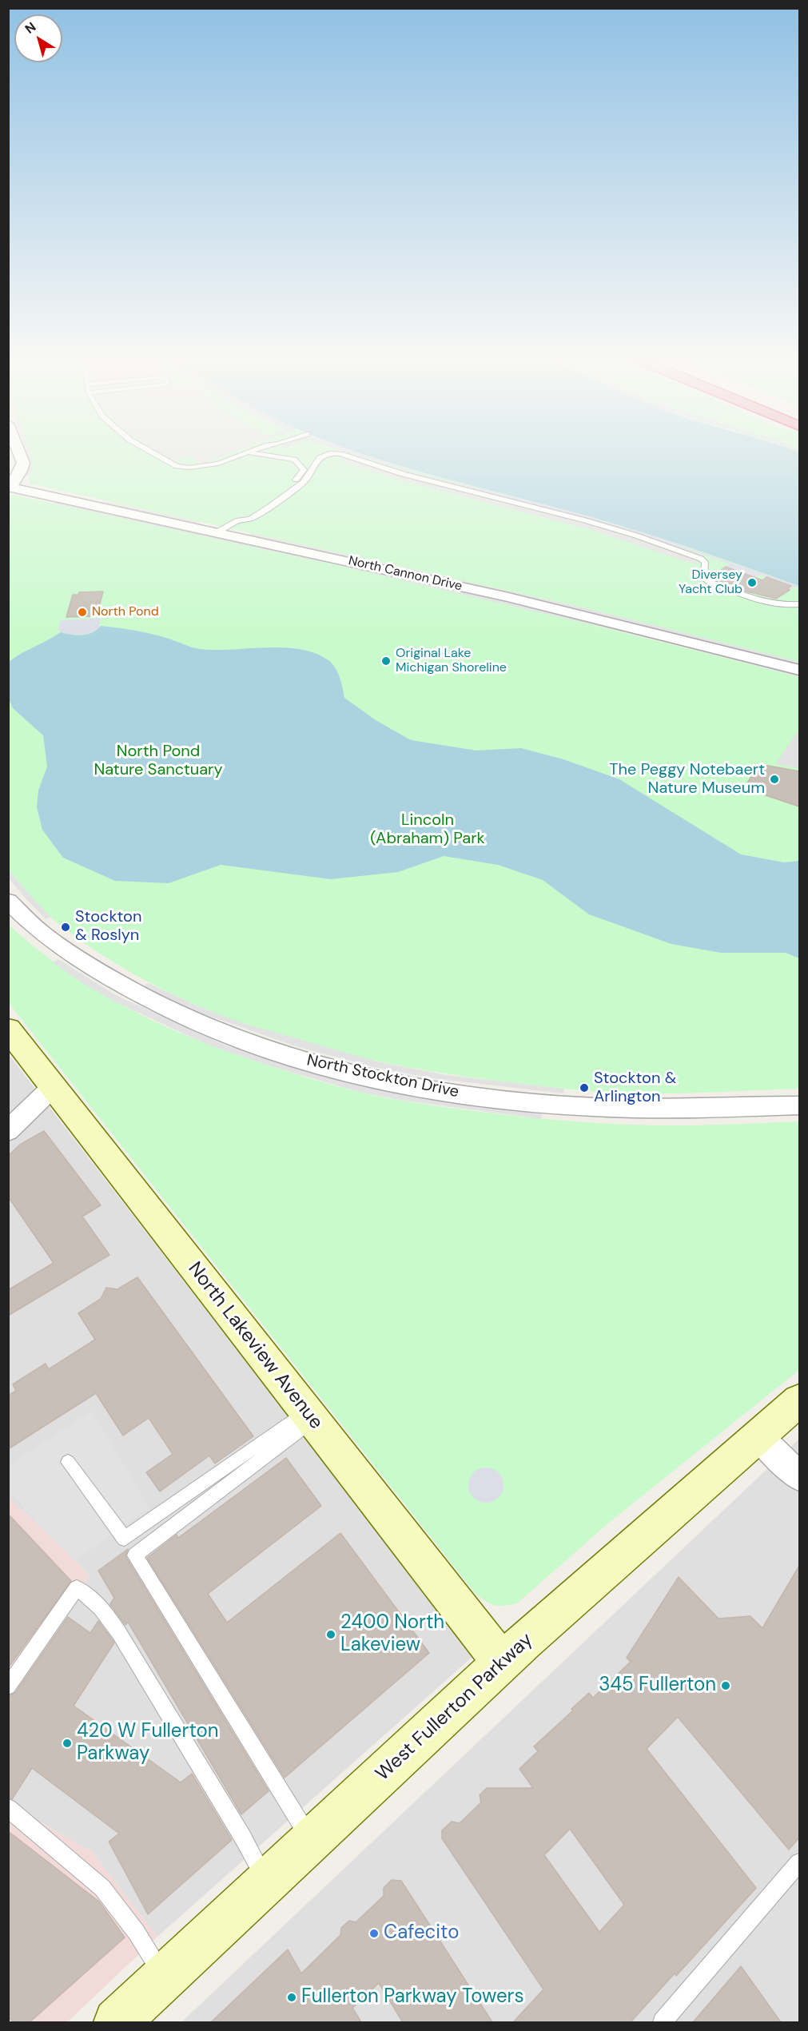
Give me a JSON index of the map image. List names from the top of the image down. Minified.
{"streets":{"main road":["North Lakeview Avenue","West Fullerton Parkway"],"street":["North Cannon Drive","North Stockton Drive"]},"crossings":[["North Lakeview Avenue","West Fullerton Parkway"]],"parks":["North Pond Nature Sanctuary","Lincoln (Abraham) Park"],"places":["Diversey Yacht Club","North Pond","Original Lake Michigan Shoreline","The Peggy Notebaert Nature Museum","Stockton & Roslyn","Stockton & Arlington","2400 North Lakeview","345 Fullerton","420 W Fullerton Parkway","Cafecito","Fullerton Parkway Towers"],"north":"top left"}
